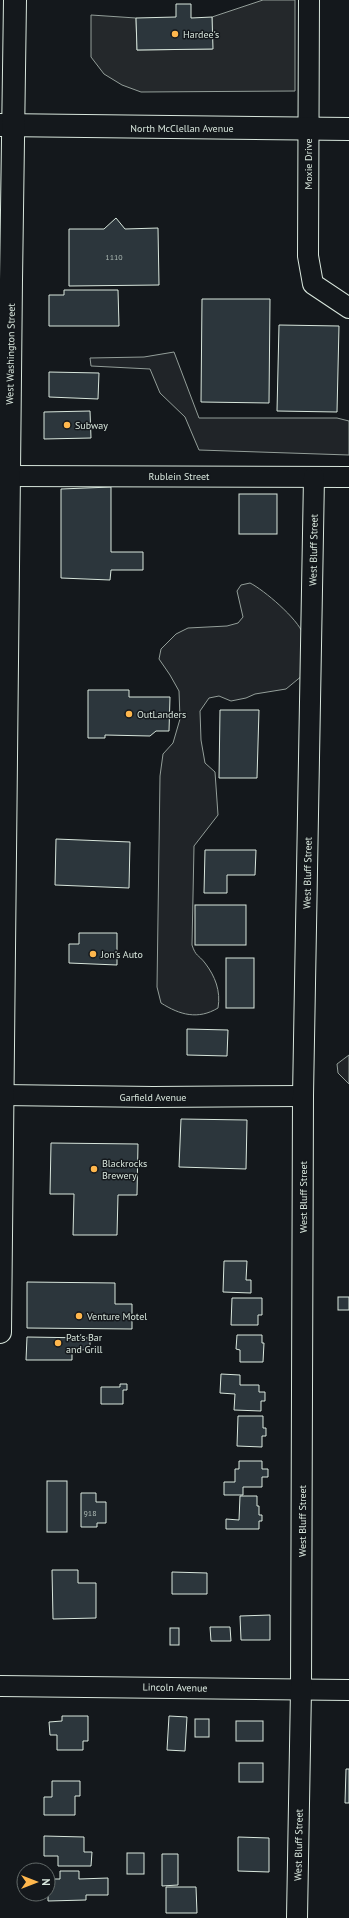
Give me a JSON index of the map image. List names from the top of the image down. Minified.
{"streets":{"main road":["North McClellan Avenue","West Washington Street"],"street":["Moxie Drive","Rublein Street","West Bluff Street","Garfield Avenue","Lincoln Avenue"]},"crossings":[["North McClellan Avenue","Moxie Drive"],["North McClellan Avenue","West Washington Street"],["West Washington Street","Rublein Street"],["West Washington Street","Garfield Avenue"],["Rublein Street","West Bluff Street"],["West Bluff Street","Garfield Avenue"],["West Bluff Street","Lincoln Avenue"]],"places":["Hardee's","Subway","OutLanders","Jon's Auto","Blackrocks Brewery","Venture Motel","Pat's Bar and Grill"],"house_numbers":["1110","918"],"north":"right"}
